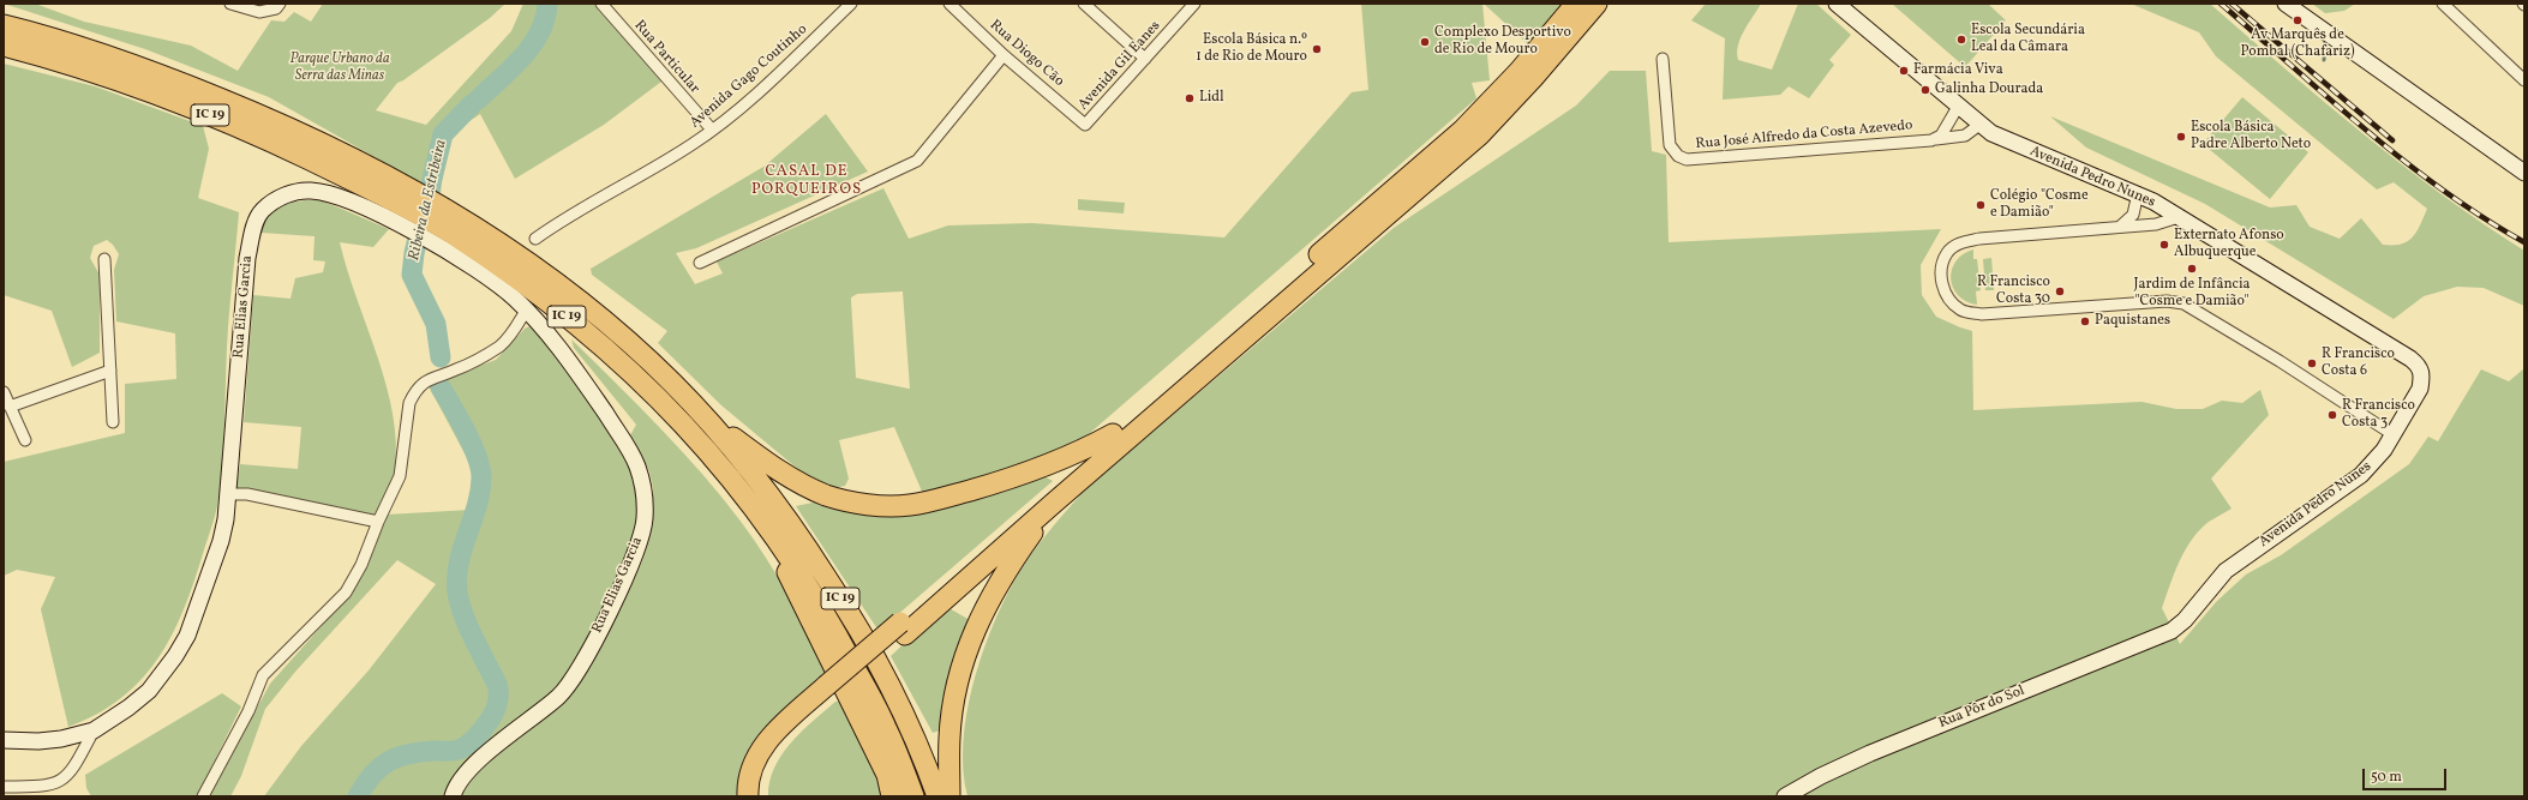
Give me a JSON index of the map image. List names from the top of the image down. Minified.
{"streets":{"highway":["IC 19"],"street":["Rua Diogo Cão","Rua Particular","Avenida Gil Eanes","Avenida Gago Coutinho","Rua José Alfredo da Costa Azevedo","Avenida Pedro Nunes","Rua Elias Garcia","Rua Pôr do Sol"]},"crossings":[["Rua Diogo Cão","Avenida Gil Eanes"],["Rua Particular","Avenida Gago Coutinho"],["IC 19","Rua Elias Garcia"],["Rua José Alfredo da Costa Azevedo","Avenida Pedro Nunes"],["Avenida Pedro Nunes","Rua Pôr do Sol"]],"districts":["CASAL DE PORQUEIROS"],"water":["Ribeira da Estribeira"],"parks":["Parque Urbano da Serra das Minas"],"places":["Av Marquês de Pombal (Chafariz)","Escola Secundária Leal da Câmara","Complexo Desportivo de Rio de Mouro","Escola Básica n.º 1 de Rio de Mouro","Farmácia Viva","Galinha Dourada","Lidl","Escola Básica Padre Alberto Neto","Colégio \"Cosme e Damião\"","Externato Afonso Albuquerque","Jardim de Infância \"Cosme e Damião\"","R Francisco Costa 30","Paquistanes","R Francisco Costa 6","R Francisco Costa 3"],"scale_bar":"50 m"}
